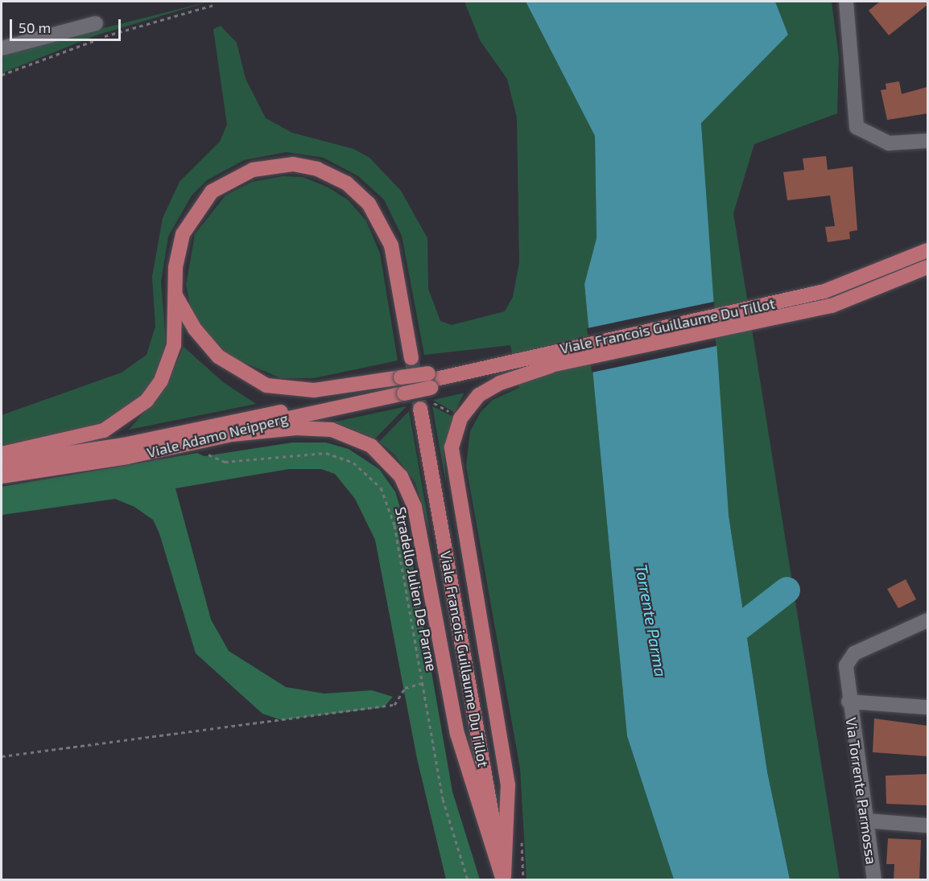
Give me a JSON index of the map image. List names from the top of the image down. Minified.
{"streets":{"main road":["Viale Francois Guillaume Du Tillot","Viale Adamo Neipperg"],"street":["Via Torrente Parmossa"],"path":["Stradello Julien De Parme"]},"crossings":[["Viale Francois Guillaume Du Tillot","Viale Adamo Neipperg"]],"water":["Torrente Parma"],"scale_bar":"50 m"}
